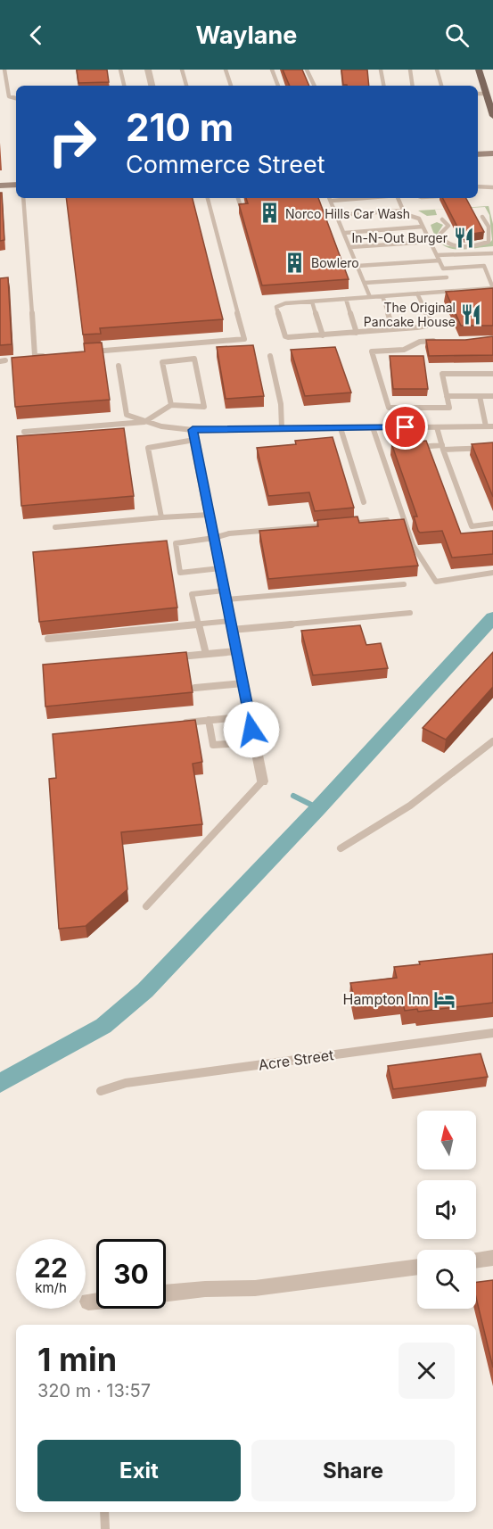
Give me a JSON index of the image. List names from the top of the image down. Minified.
{"streets":{"lane":["Acre Street"]},"places":{"building":["Norco Hills Car Wash","Bowlero"],"restaurant":["In-N-Out Burger","The Original Pancake House"],"hotel":["Hampton Inn"]},"north":"top","page":{"header":"Waylane","turn":["210 m","Commerce Street"],"speed":"22 km/h","limit":"30","heading":["1 min","320 m · 13:57"],"buttons":["Exit","Share"]}}
